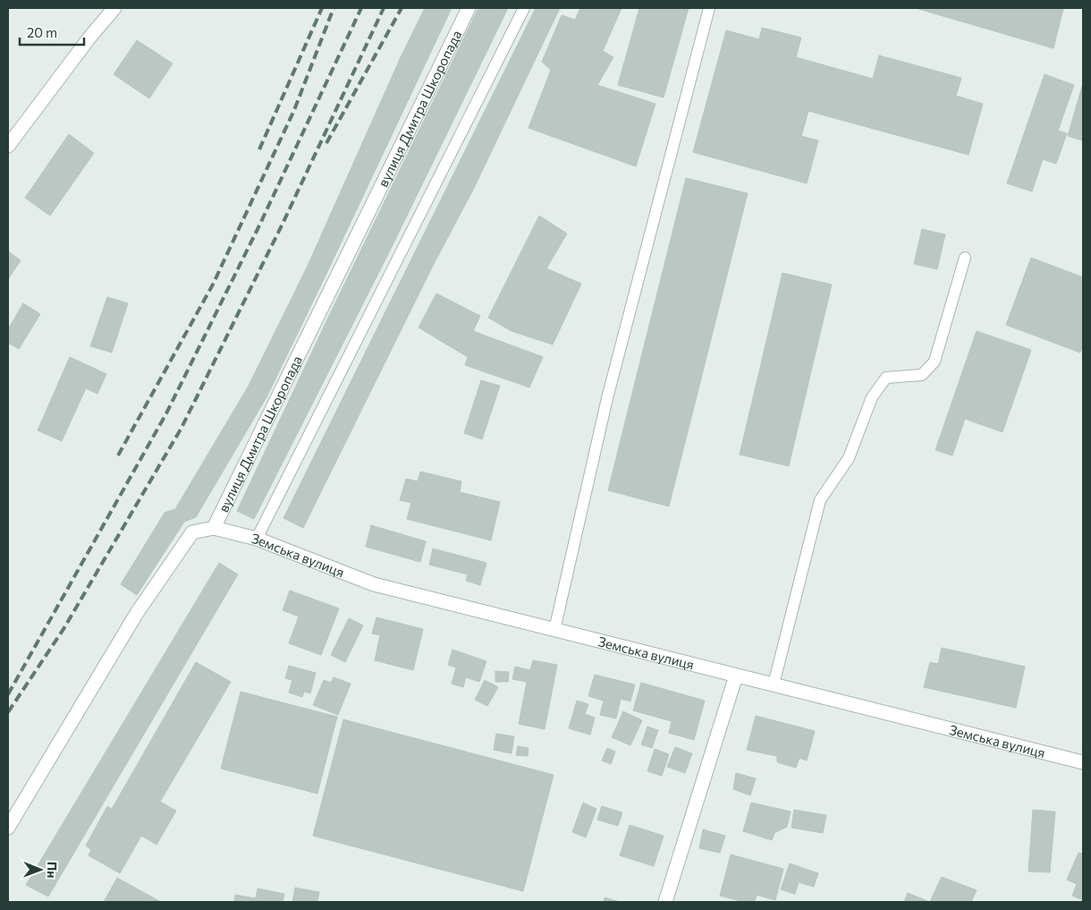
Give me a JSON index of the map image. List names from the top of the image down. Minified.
{"streets":{"street":["вулиця Дмитра Шкоропада","Земська вулиця"]},"crossings":[["вулиця Дмитра Шкоропада","Земська вулиця"]],"scale_bar":"20 m","north":"right"}
